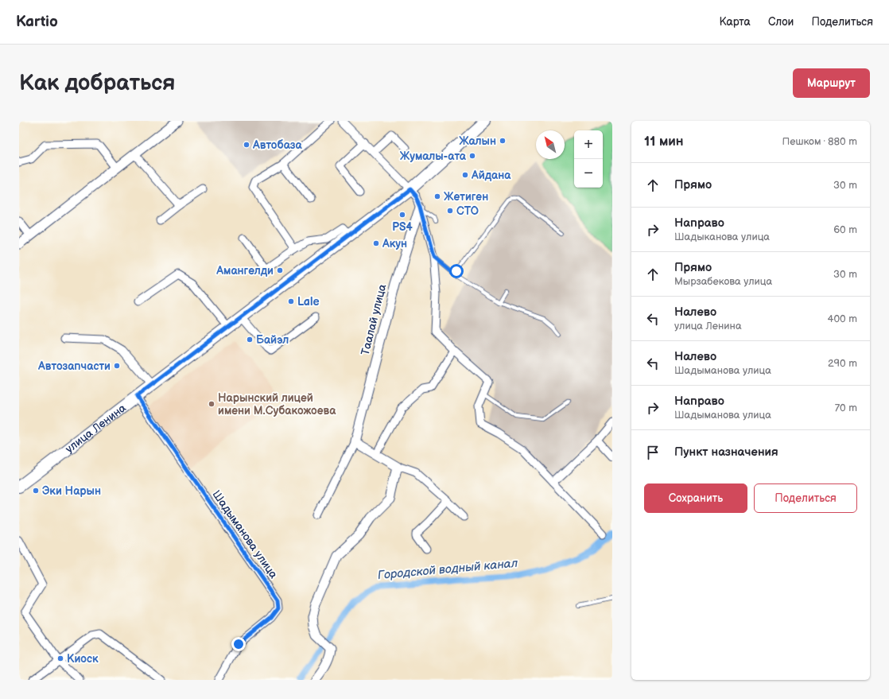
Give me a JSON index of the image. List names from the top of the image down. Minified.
{"streets":{"main road":["улица Ленина"],"street":["Таалай улица","Шадыманова улица"]},"crossings":[["улица Ленина","Шадыманова улица"]],"water":["Городской водный канал"],"places":["Жалын","Автобаза","Жумалы-ата","Айдана","Жетиген","СТО","PS4","Акун","Амангелди","Lale","Байэл","Автозапчасти","Нарынский лицей имени М.Субакожоева","Эки Нарын","Киоск"],"north":"top left","page":{"header":"Kartio","nav":["Карта","Слои","Поделиться"],"buttons":["Маршрут",["Сохранить","Поделиться"]],"title":"Как добраться","heading":["11 мин","Пешком · 880 m"],"map_buttons":["+","−"],"list":[["Прямо","30 m"],["Направо","Шадыканова улица","60 m"],["Прямо","Мырзабекова улица","30 m"],["Налево","улица Ленина","400 m"],["Налево","Шадыманова улица","290 m"],["Направо","Шадыманова улица","70 m"],"Пункт назначения"]}}
